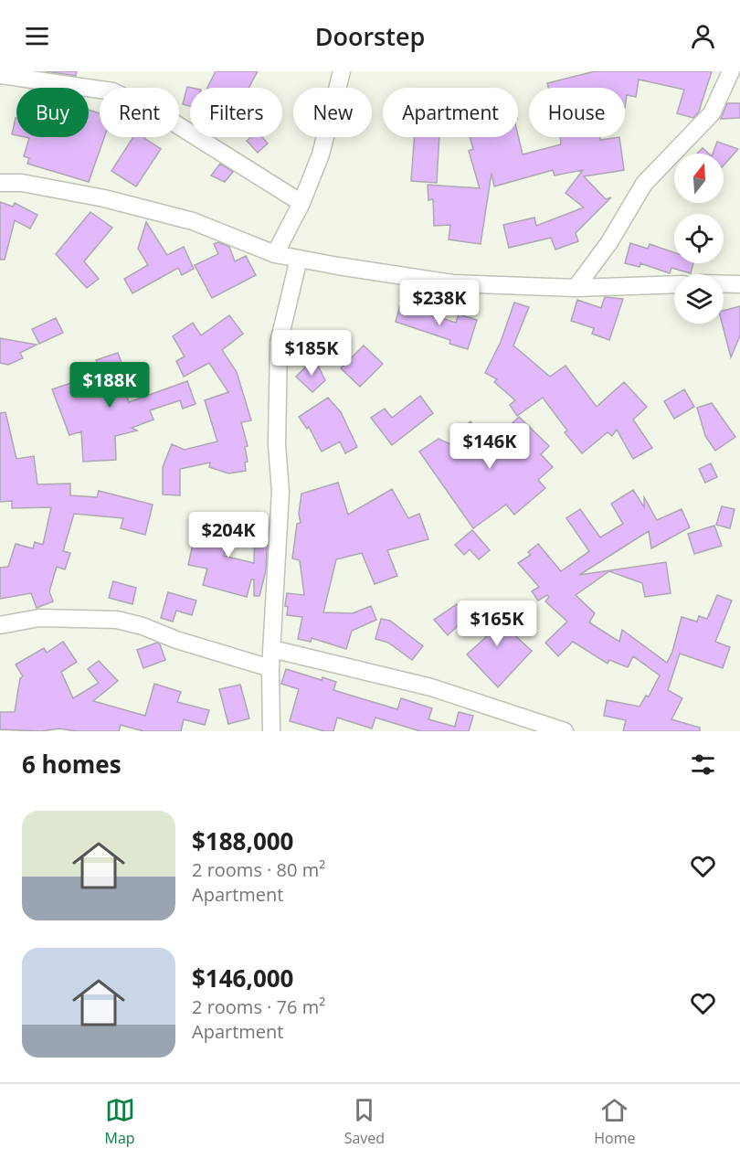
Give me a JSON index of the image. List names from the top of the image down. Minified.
{"north":"top","page":{"header":"Doorstep","chip":["Buy","Rent","Filters","New","Apartment","House"],"price":["$238K","$185K","$188K","$146K","$204K","$165K"],"heading":"6 homes","list":[{"name":"$188,000","note":"2 rooms · 80 m² · Apartment"},{"name":"$146,000","note":"2 rooms · 76 m² · Apartment"}],"tabs":["Map","Saved","Home"]}}
